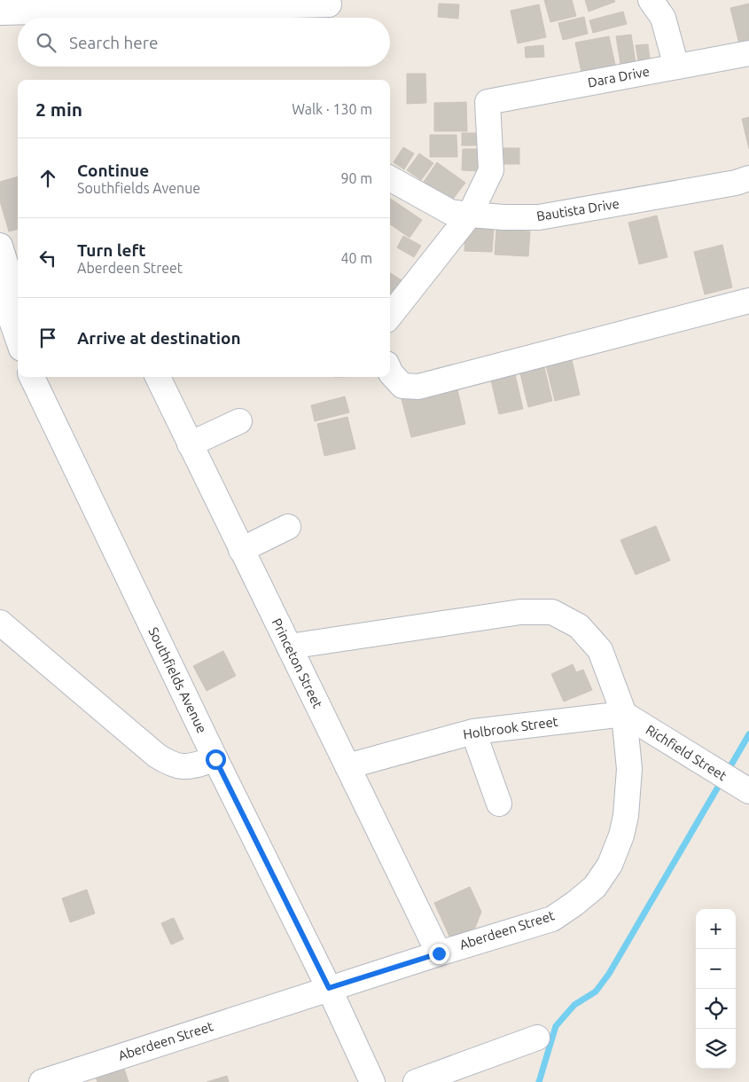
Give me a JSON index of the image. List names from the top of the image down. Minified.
{"streets":{"street":["Dara Drive","Bautista Drive","Princeton Street","Southfields Avenue","Holbrook Street","Richfield Street","Aberdeen Street"]},"crossings":[["Dara Drive","Bautista Drive"],["Princeton Street","Holbrook Street"],["Princeton Street","Aberdeen Street"],["Southfields Avenue","Aberdeen Street"],["Holbrook Street","Richfield Street"],["Holbrook Street","Aberdeen Street"],["Richfield Street","Aberdeen Street"]],"page":{"search":"Search here","heading":["2 min","Walk · 130 m"],"list":[["Continue","Southfields Avenue","90 m"],["Turn left","Aberdeen Street","40 m"],"Arrive at destination"],"map_buttons":["+","−"]}}
